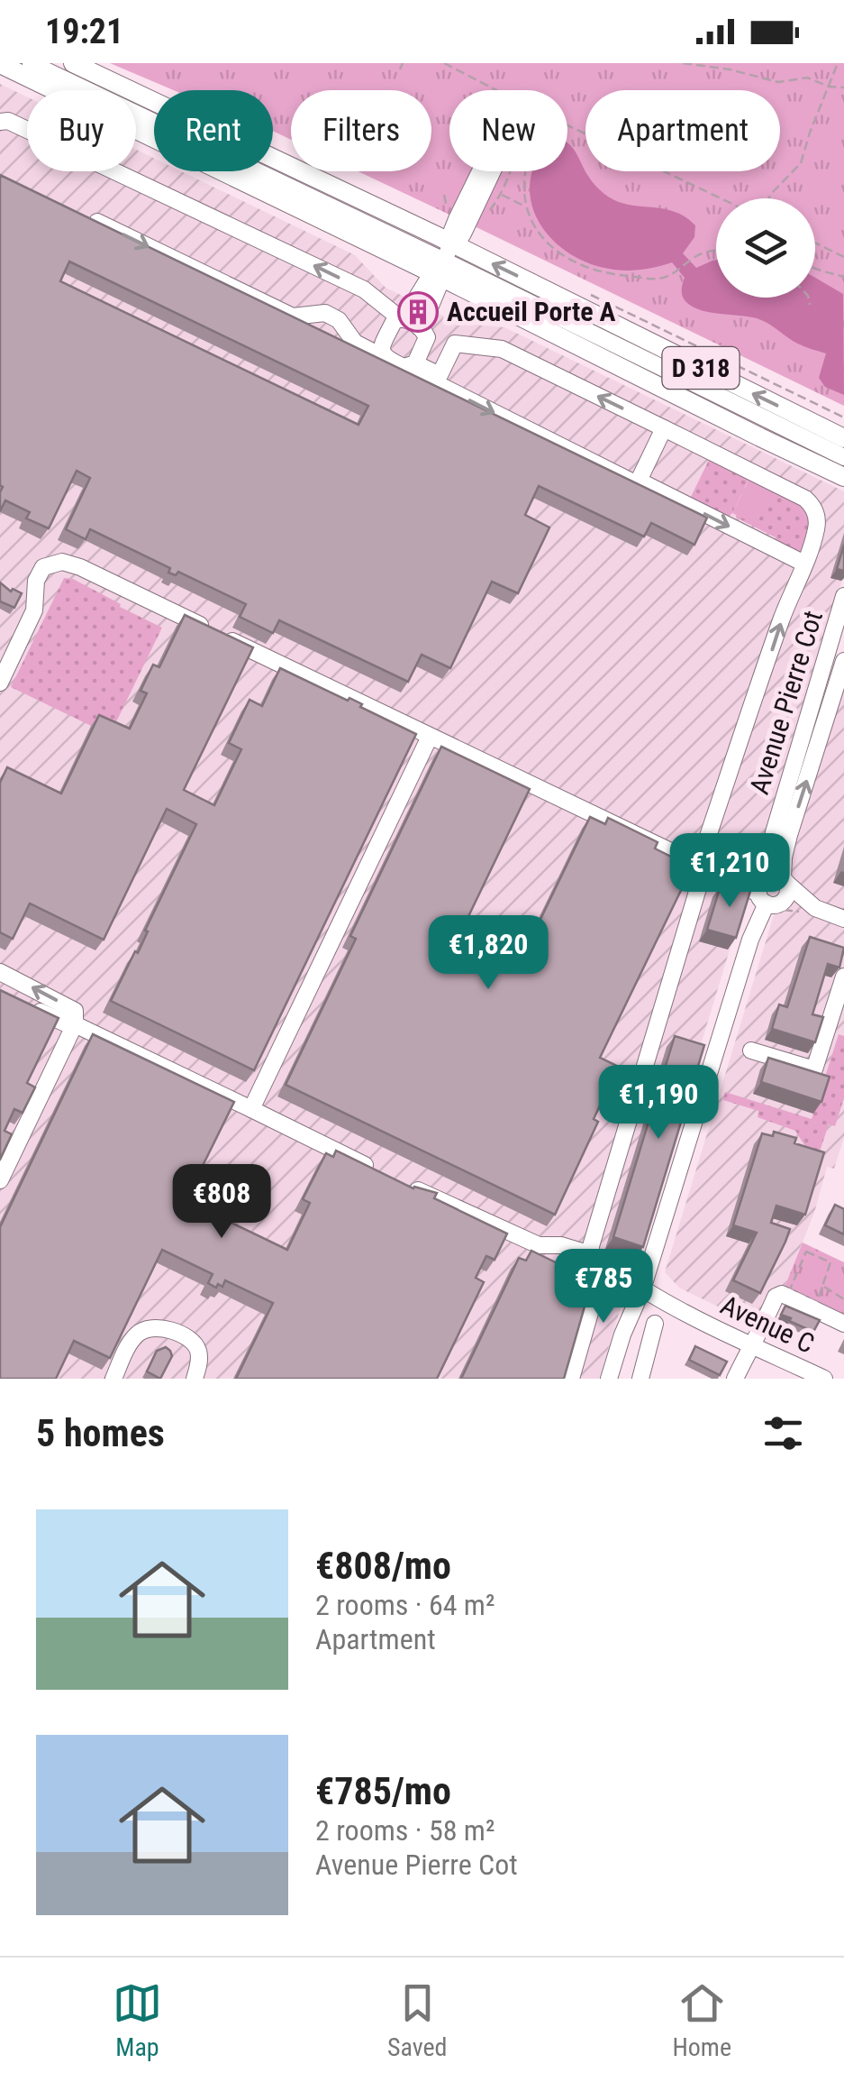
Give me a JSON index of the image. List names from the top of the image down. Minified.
{"streets":{"main road":["D 318"],"street":["Avenue Pierre Cot","Avenue C"]},"crossings":[["Avenue Pierre Cot","Avenue C"]],"places":{"building":["Accueil Porte A"]},"page":{"status":"19:21","chip":["Buy","Rent","Filters","New","Apartment"],"price":["€1,210","€1,820","€1,190","€808","€785"],"heading":"5 homes","list":[{"name":"€808/mo","note":"2 rooms · 64 m² · Apartment"},{"name":"€785/mo","note":"2 rooms · 58 m² · Avenue Pierre Cot"}],"tabs":["Map","Saved","Home"]}}
